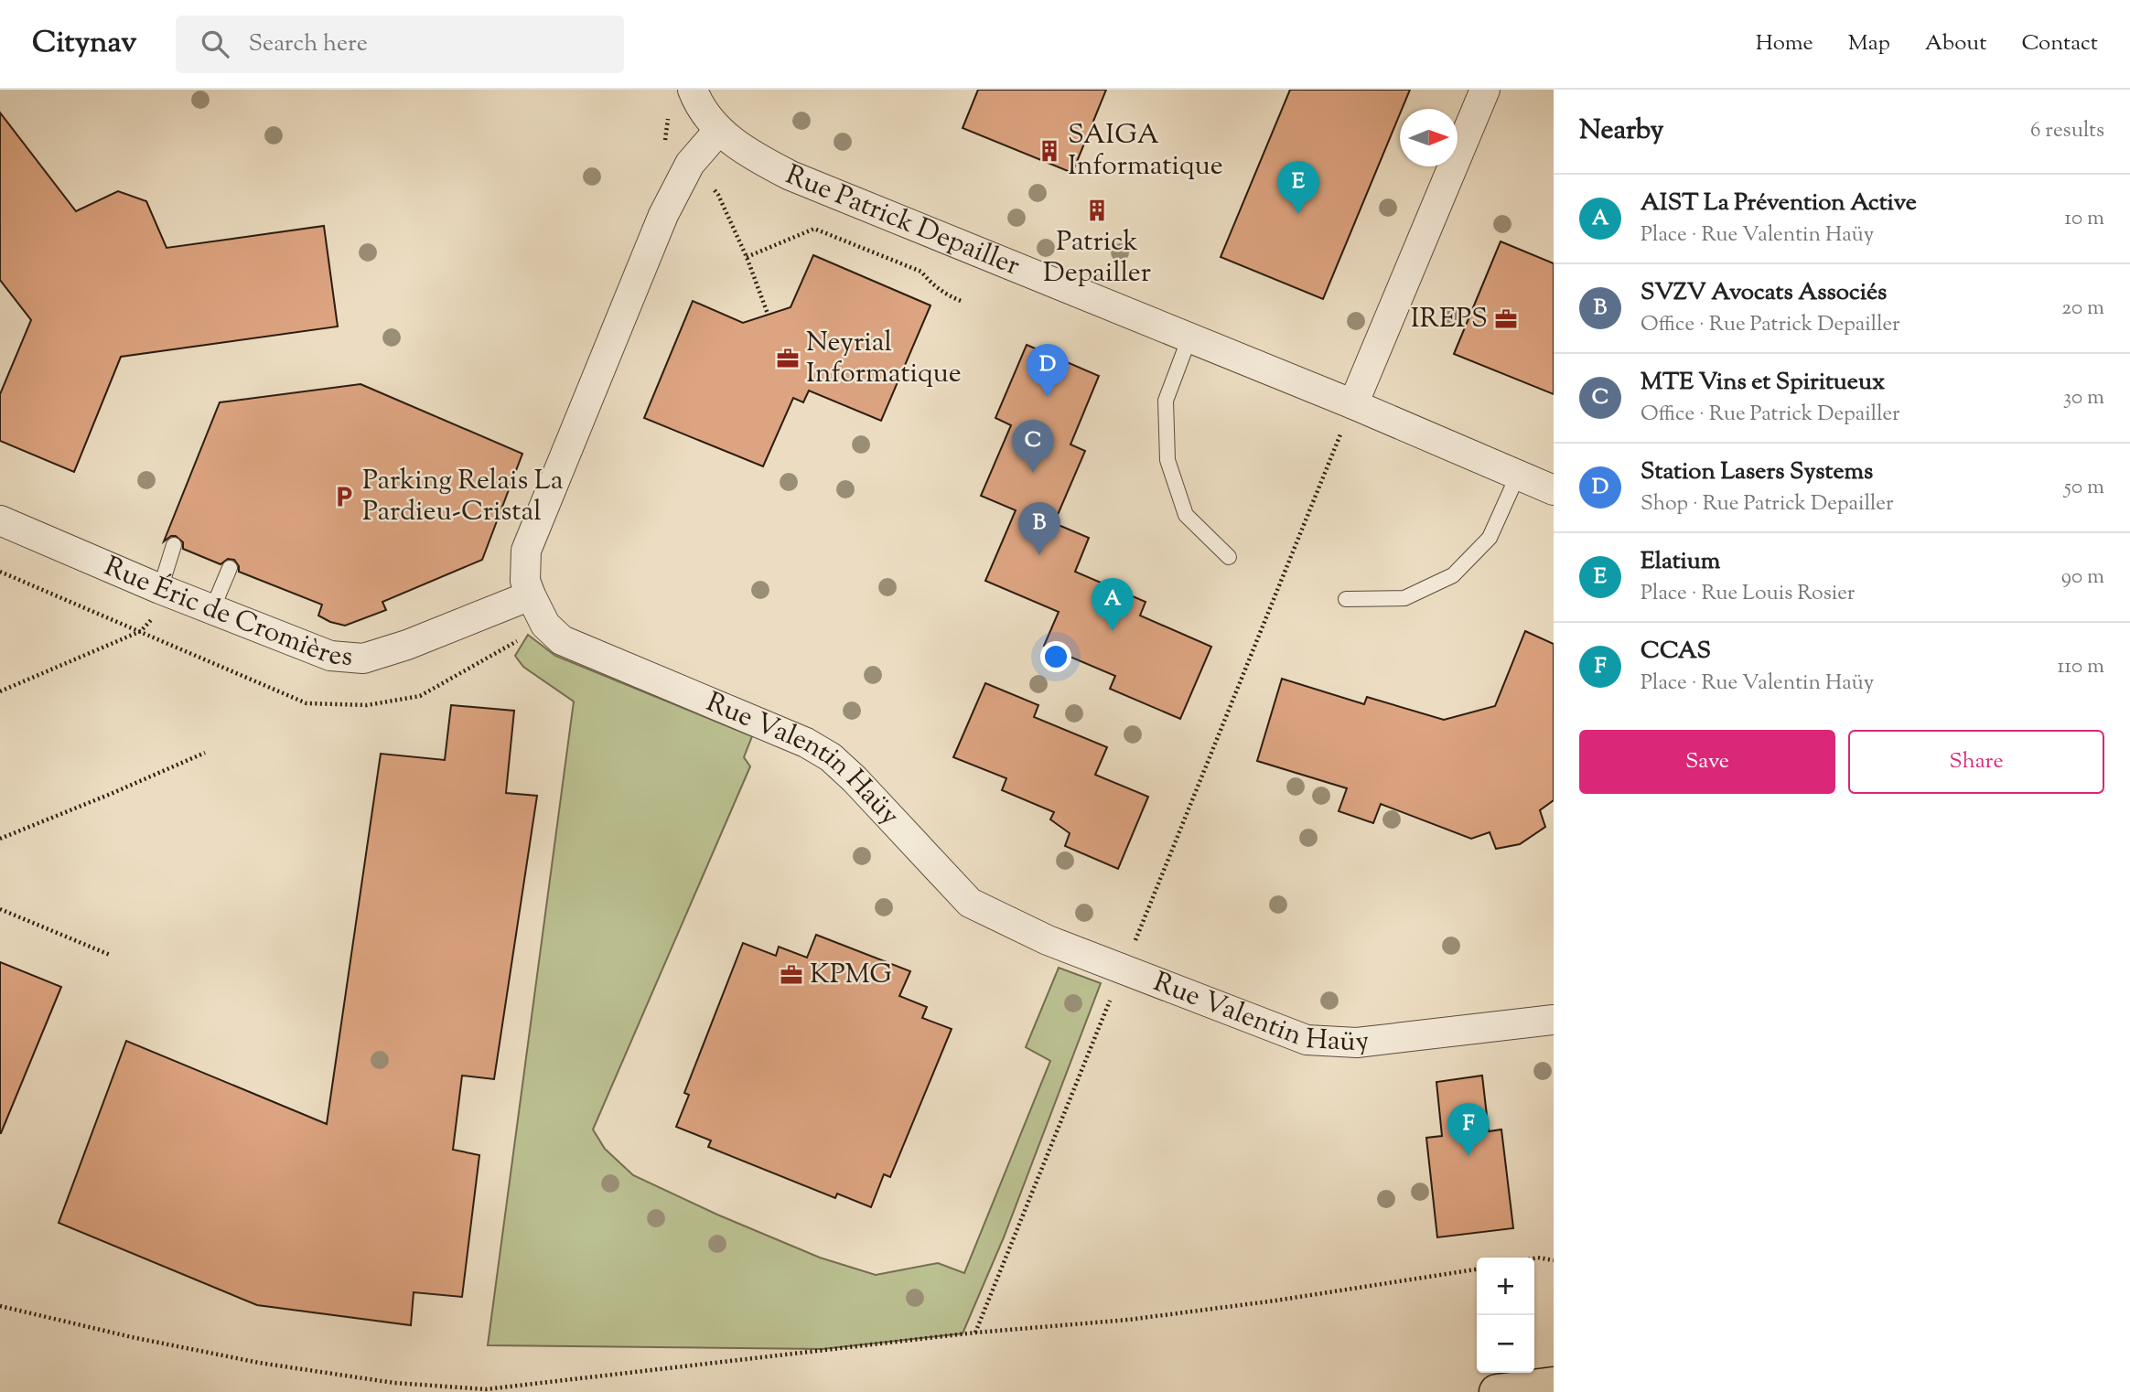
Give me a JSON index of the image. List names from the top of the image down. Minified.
{"streets":{"street":["Rue Patrick Depailler","Rue Éric de Cromières","Rue Valentin Haüy"]},"crossings":[["Rue Patrick Depailler","Rue Valentin Haüy"],["Rue Éric de Cromières","Rue Valentin Haüy"]],"places":{"building":["SAIGA Informatique","Patrick Depailler"],"office":["IREPS","Neyrial Informatique","KPMG"],"parking":["Parking Relais La Pardieu-Cristal"]},"north":"right","page":{"header":"Citynav","search":"Search here","nav":["Home","Map","About","Contact"],"heading":["Nearby","6 results"],"pins":["E","D","C","B","A","F"],"list":[{"mark":"A","name":"AIST La Prévention Active","note":"Place · Rue Valentin Haüy","value":"10 m"},{"mark":"B","name":"SVZV Avocats Associés","note":"Office · Rue Patrick Depailler","value":"20 m"},{"mark":"C","name":"MTE Vins et Spiritueux","note":"Office · Rue Patrick Depailler","value":"30 m"},{"mark":"D","name":"Station Lasers Systems","note":"Shop · Rue Patrick Depailler","value":"50 m"},{"mark":"E","name":"Elatium","note":"Place · Rue Louis Rosier","value":"90 m"},{"mark":"F","name":"CCAS","note":"Place · Rue Valentin Haüy","value":"110 m"}],"buttons":["Save","Share"],"map_buttons":["+","−"]}}
